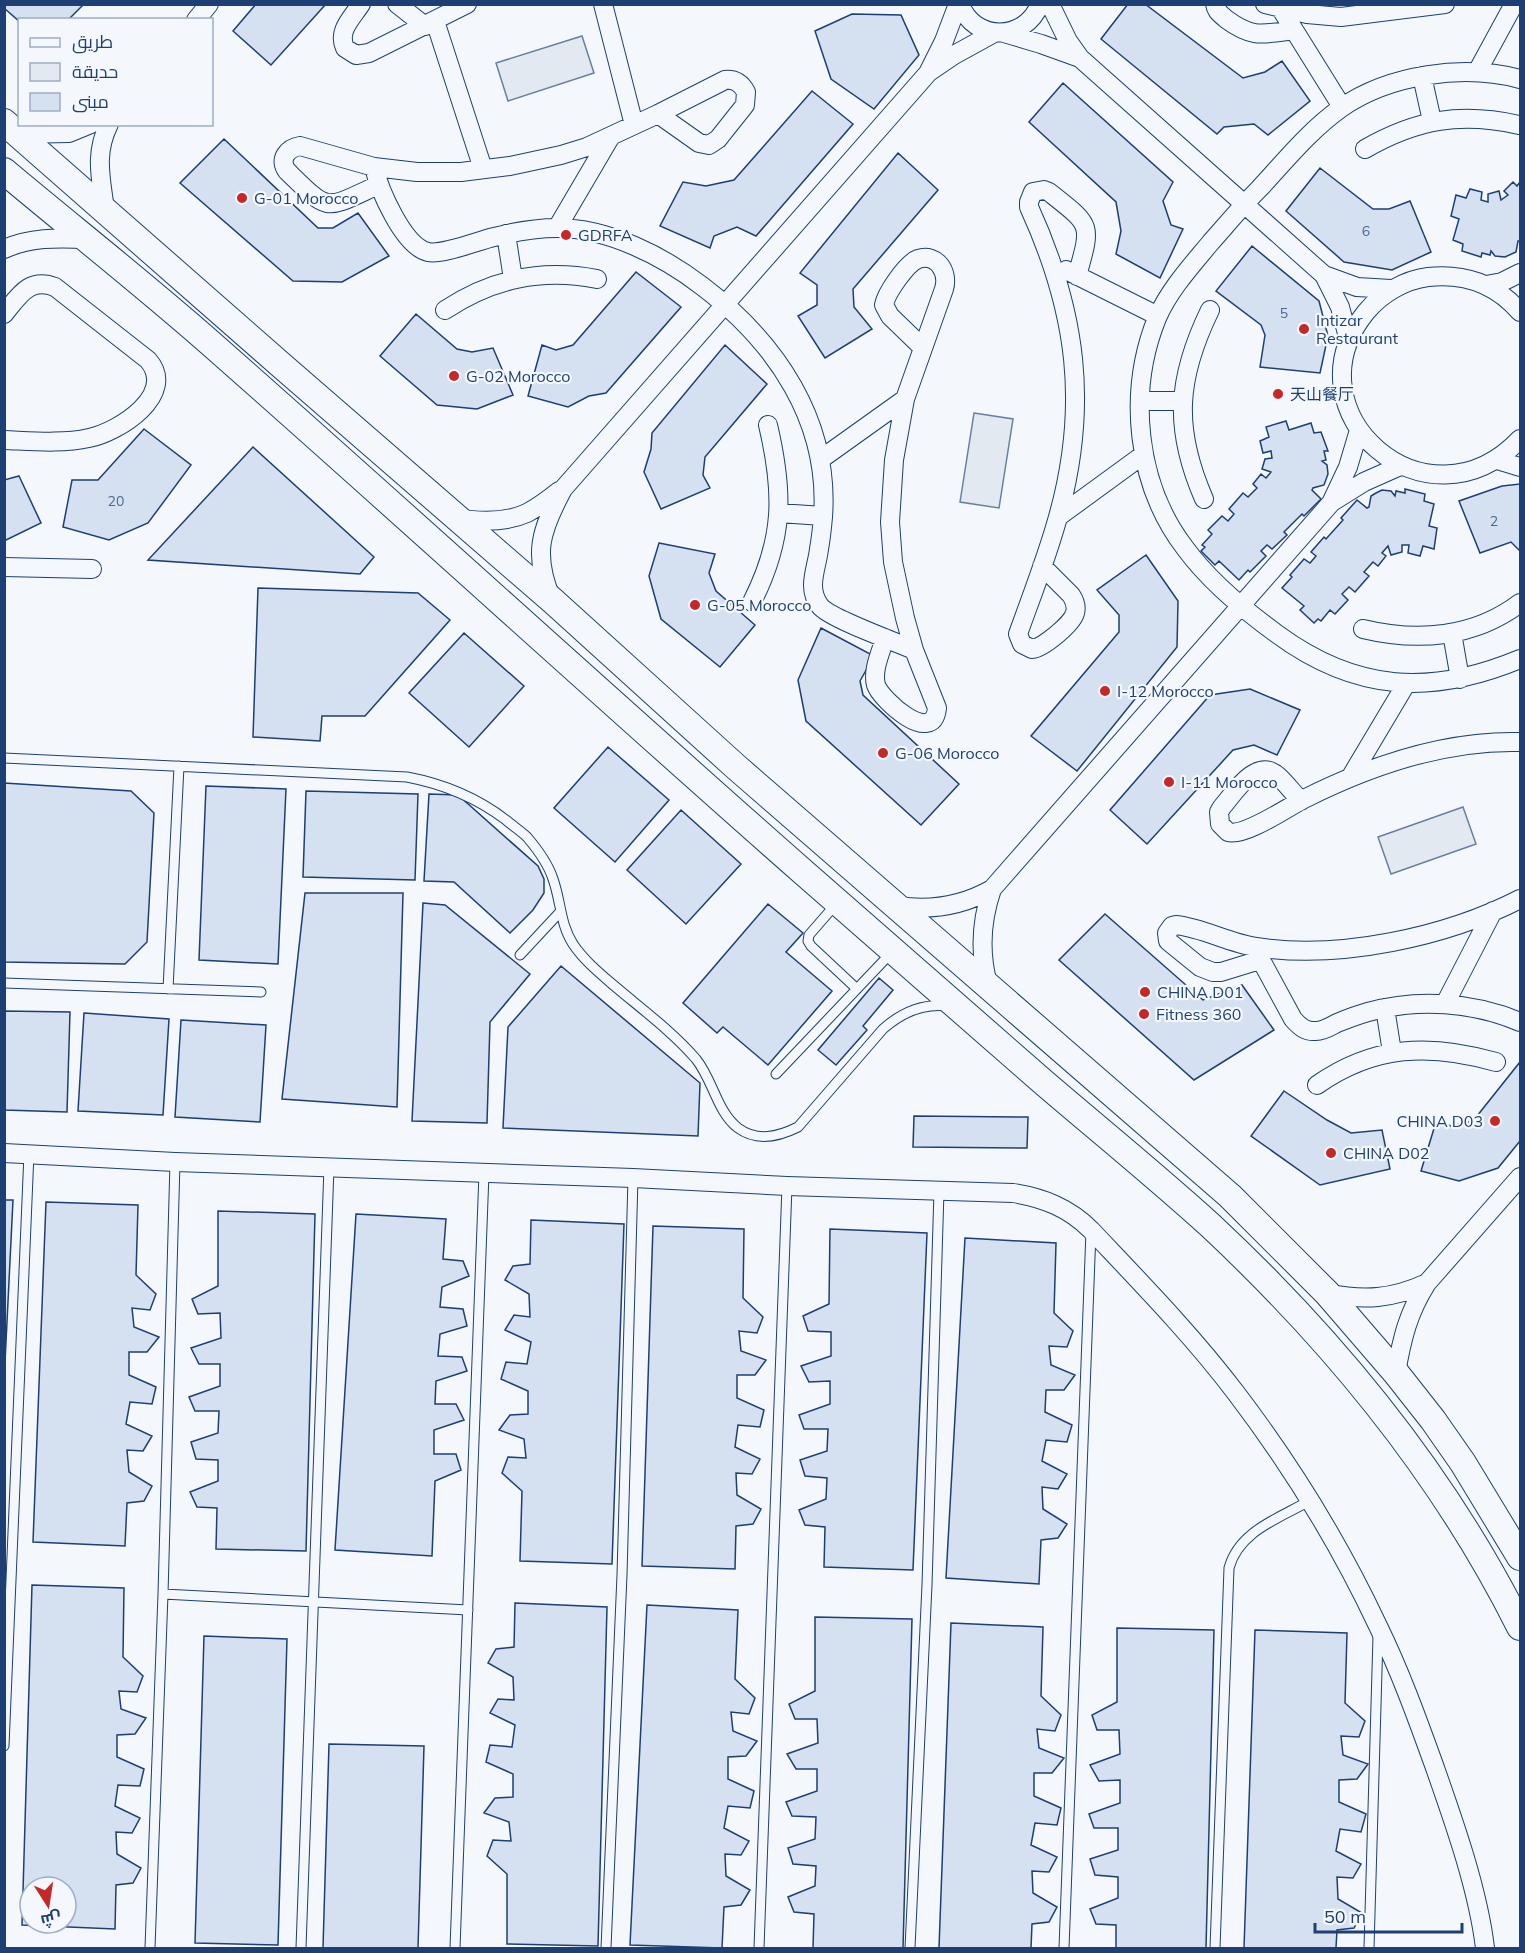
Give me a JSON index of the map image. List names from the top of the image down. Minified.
{"places":["G-01 Morocco","GDRFA","Intizar Restaurant","G-02 Morocco","天山餐厅","G-05 Morocco","I-12 Morocco","G-06 Morocco","I-11 Morocco","CHINA D01","Fitness 360","CHINA D03","CHINA D02"],"house_numbers":["6","5","20","2"],"legend":["طريق","حديقة","مبنى"],"scale_bar":"50 m","north":"bottom"}
